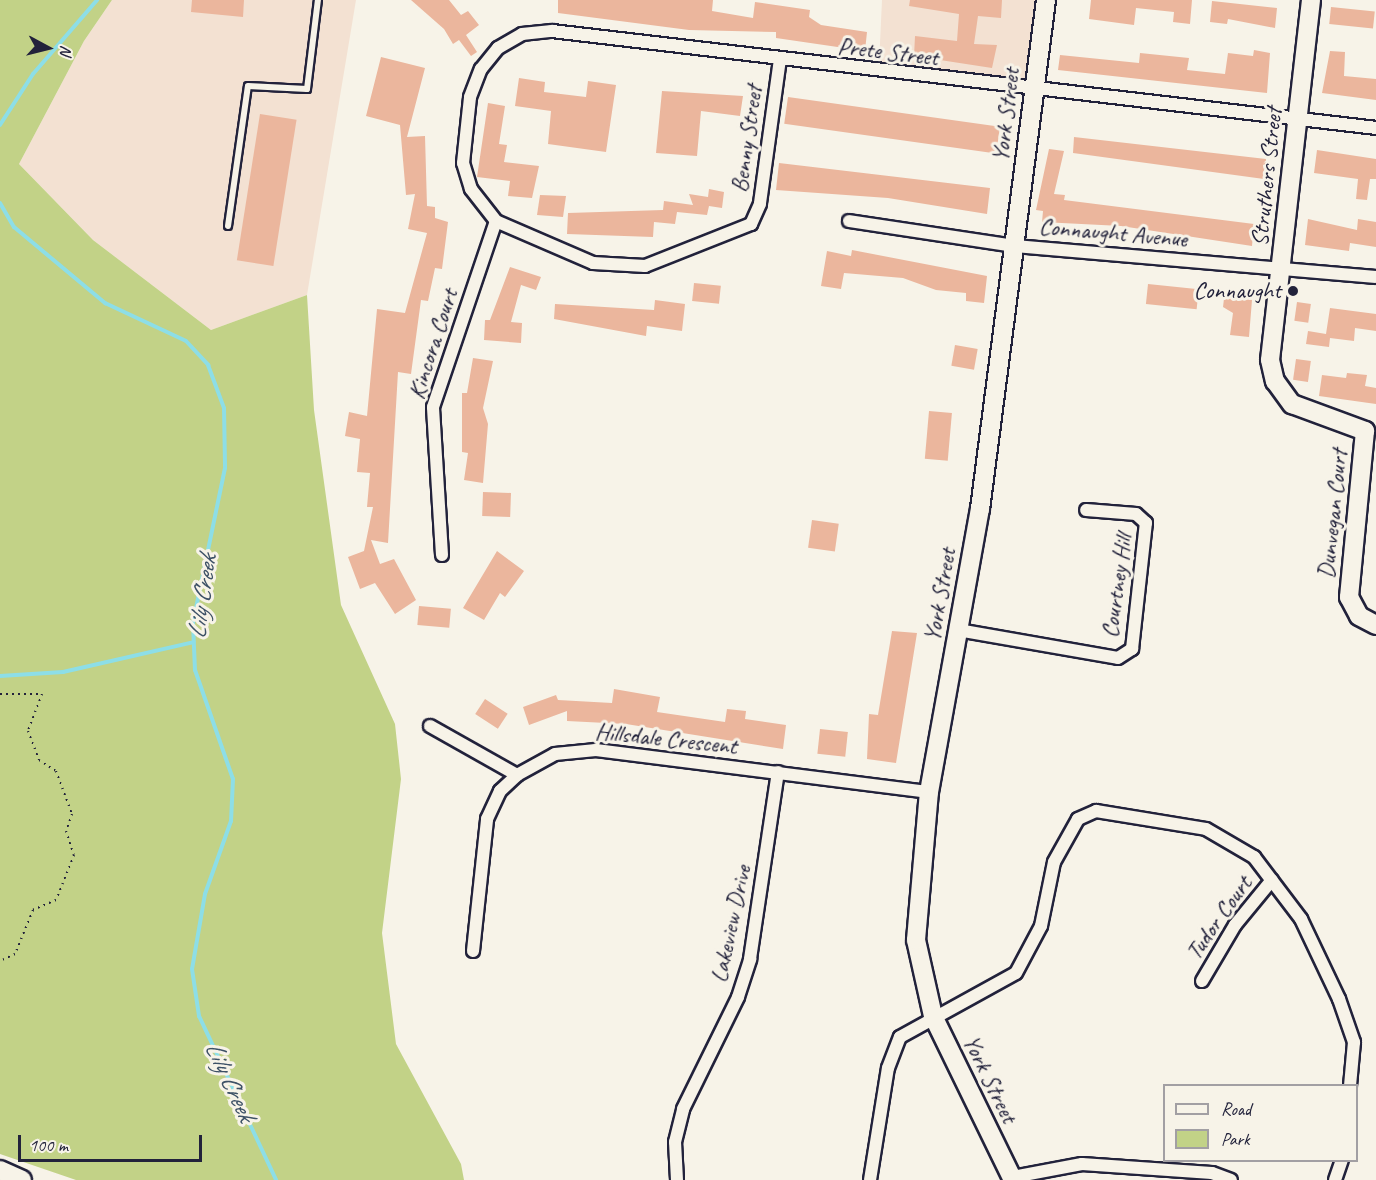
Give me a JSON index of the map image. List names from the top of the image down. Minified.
{"streets":{"street":["Prete Street","York Street","Benny Street","Struthers Street","Connaught Avenue","Kincora Court","Dunvegan Court","Courtney Hill","Hillsdale Crescent","Tudor Court","Lakeview Drive"]},"crossings":[["Prete Street","York Street"],["Prete Street","Benny Street"],["Prete Street","Struthers Street"],["Prete Street","Kincora Court"],["York Street","Connaught Avenue"],["York Street","Courtney Hill"],["York Street","Hillsdale Crescent"],["Benny Street","Kincora Court"],["Struthers Street","Connaught Avenue"],["Struthers Street","Dunvegan Court"],["Hillsdale Crescent","Lakeview Drive"]],"water":["Lily Creek"],"places":["Connaught"],"legend":["Road","Park"],"scale_bar":"100 m","north":"right"}
